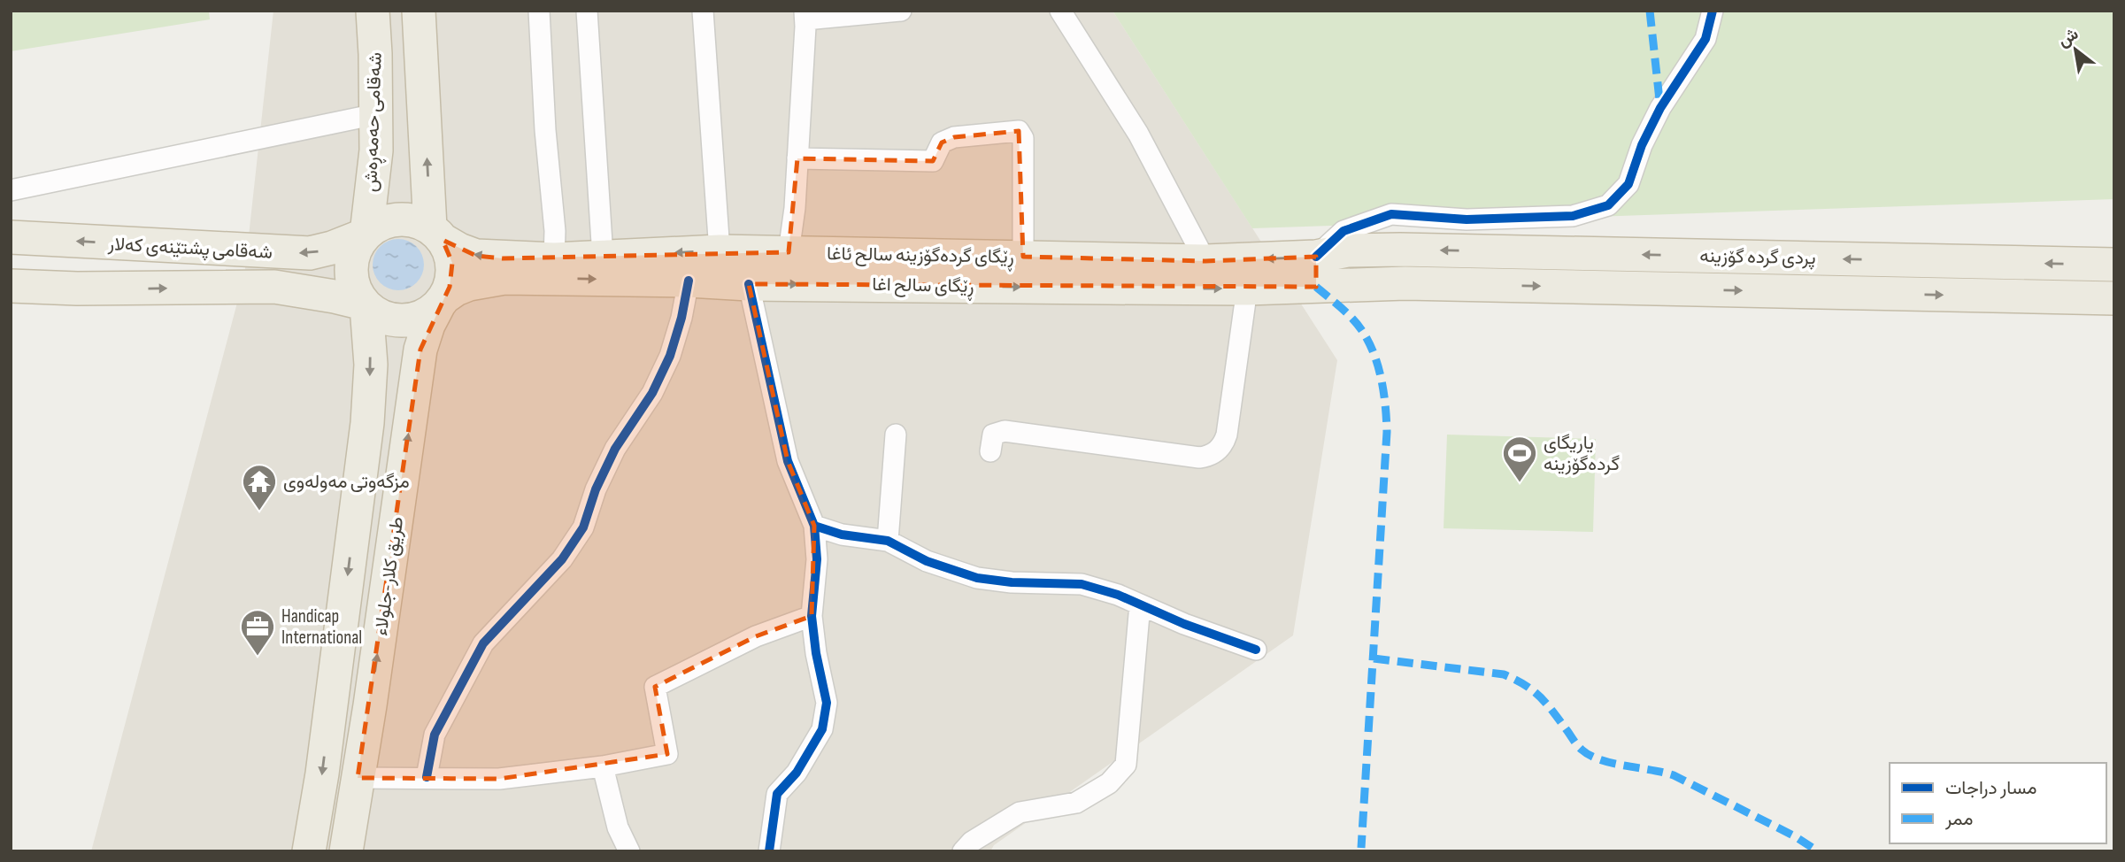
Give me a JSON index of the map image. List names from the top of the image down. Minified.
{"streets":{"highway":["شەقامی حەمەڕەش","شەقامی پشتێنەی کەلار","ڕێگای گردەگۆزینە سالح ئاغا","پردی گردە گۆزینە","ڕێگای سالح اغا","طريق كلار-جلولاء"]},"crossings":[["شەقامی حەمەڕەش","شەقامی پشتێنەی کەلار"],["شەقامی حەمەڕەش","ڕێگای گردەگۆزینە سالح ئاغا"],["شەقامی حەمەڕەش","ڕێگای سالح اغا"],["شەقامی حەمەڕەش","طريق كلار-جلولاء"],["شەقامی پشتێنەی کەلار","ڕێگای گردەگۆزینە سالح ئاغا"],["شەقامی پشتێنەی کەلار","ڕێگای سالح اغا"],["شەقامی پشتێنەی کەلار","طريق كلار-جلولاء"],["ڕێگای گردەگۆزینە سالح ئاغا","پردی گردە گۆزینە"],["ڕێگای گردەگۆزینە سالح ئاغا","ڕێگای سالح اغا"],["ڕێگای گردەگۆزینە سالح ئاغا","طريق كلار-جلولاء"],["ڕێگای سالح اغا","طريق كلار-جلولاء"]],"one_way":["ڕێگای گردەگۆزینە سالح ئاغا","پردی گردە گۆزینە","ڕێگای سالح اغا"],"places":{"sports":["یاریگای گردەگۆزینە"],"temple":["مزگەوتی مەولەوی"],"office":["Handicap International"]},"legend":["مسار دراجات","ممر"],"north":"top left"}
